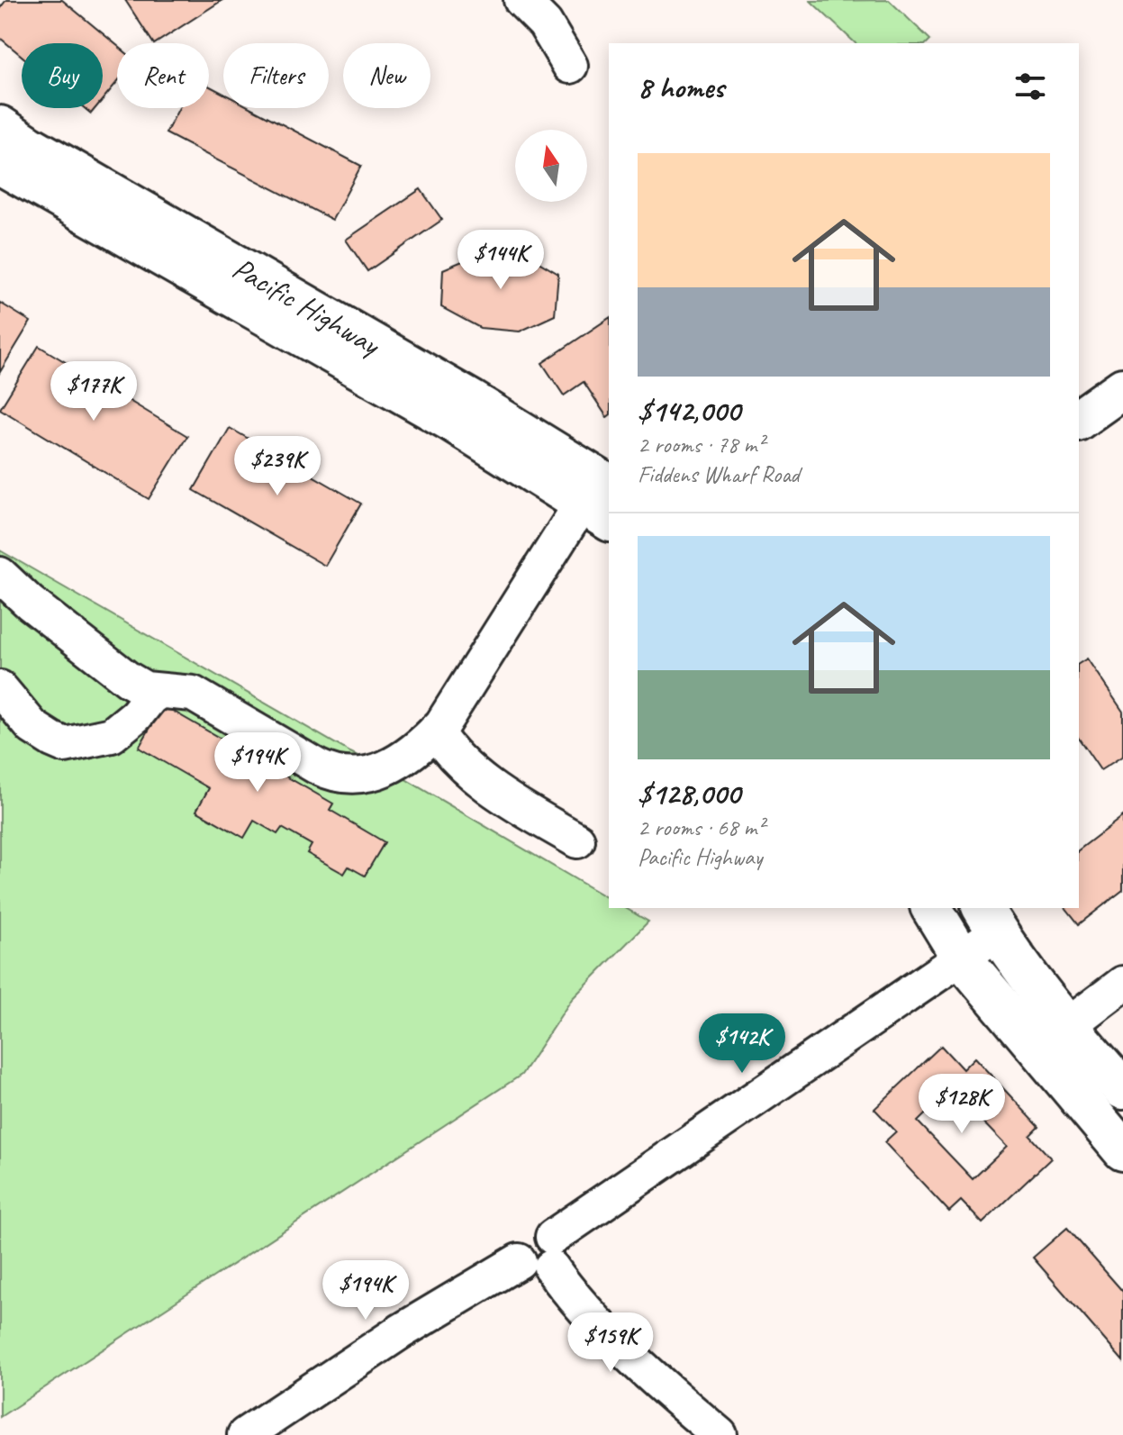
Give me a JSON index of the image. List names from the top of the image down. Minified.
{"streets":{"main road":["Pacific Highway"]},"north":"top","page":{"chip":["Buy","Rent","Filters","New"],"heading":"8 homes","list":[{"name":"$142,000","note":"2 rooms · 78 m² · Fiddens Wharf Road"},{"name":"$128,000","note":"2 rooms · 68 m² · Pacific Highway"}],"price":["$144K","$177K","$239K","$194K","$142K","$128K","$194K","$159K"]}}
